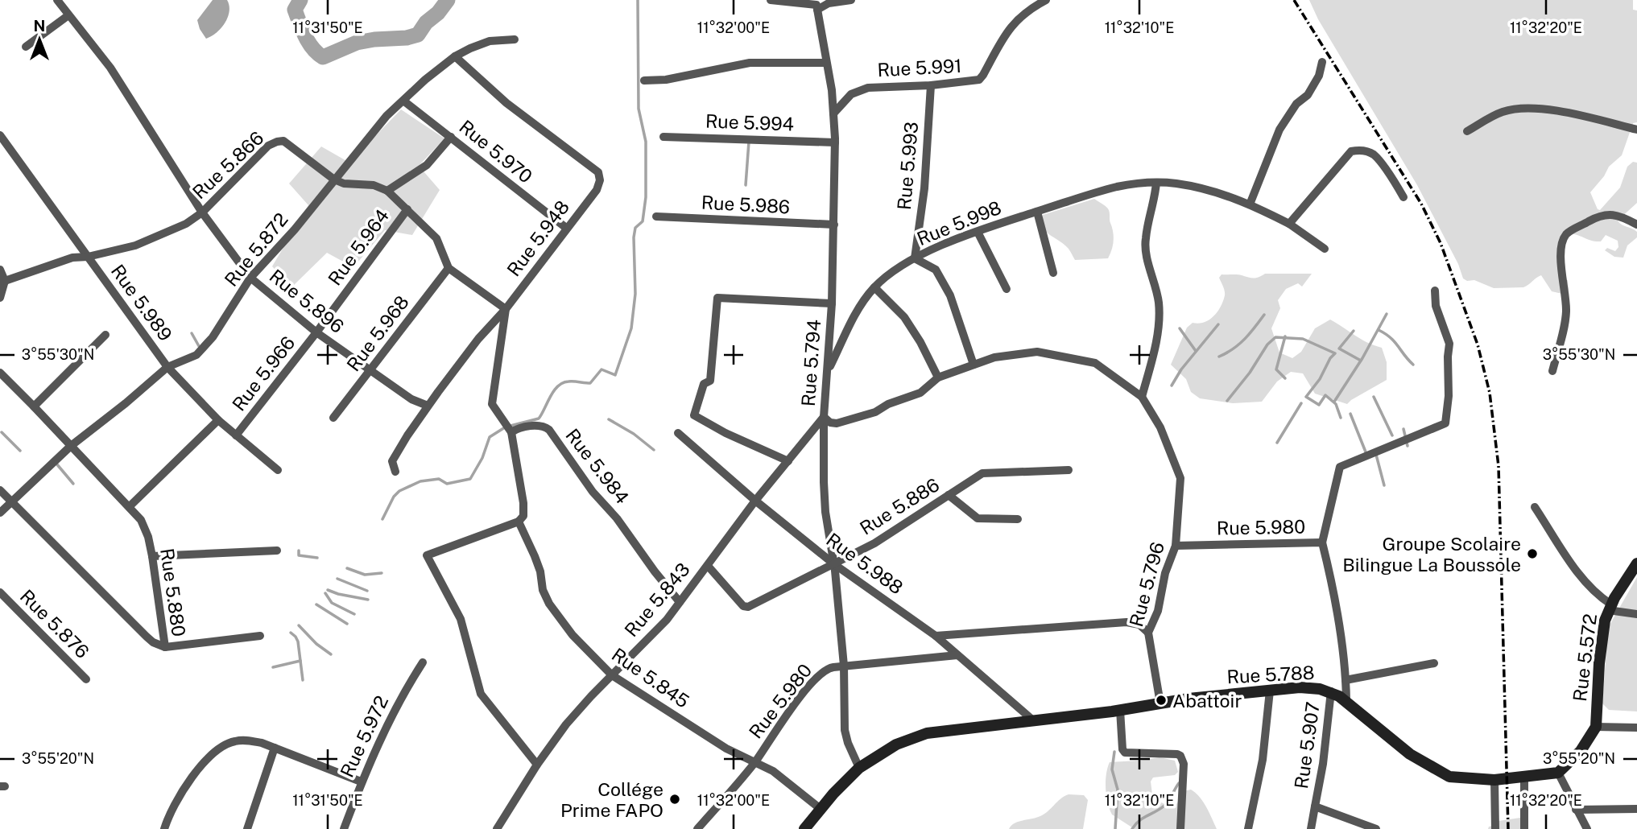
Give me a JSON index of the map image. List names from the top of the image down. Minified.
{"streets":{"street":["Rue 5.991","Rue 5.994","Rue 5.970","Rue 5.866","Rue 5.993","Rue 5.986","Rue 5.998","Rue 5.948","Rue 5.964","Rue 5.872","Rue 5.896","Rue 5.989","Rue 5.968","Rue 5.794","Rue 5.966","Rue 5.984","Rue 5.886","Rue 5.980","Rue 5.988","Rue 5.796","Rue 5.880","Rue 5.843","Rue 5.876","Rue 5.572","Rue 5.788","Rue 5.845","Rue 5.972","Rue 5.907"]},"crossings":[["Rue 5.991","Rue 5.993"],["Rue 5.991","Rue 5.794"],["Rue 5.994","Rue 5.794"],["Rue 5.970","Rue 5.948"],["Rue 5.970","Rue 5.872"],["Rue 5.866","Rue 5.964"],["Rue 5.866","Rue 5.872"],["Rue 5.866","Rue 5.896"],["Rue 5.866","Rue 5.989"],["Rue 5.866","Rue 5.968"],["Rue 5.993","Rue 5.998"],["Rue 5.986","Rue 5.794"],["Rue 5.998","Rue 5.794"],["Rue 5.948","Rue 5.872"],["Rue 5.948","Rue 5.896"],["Rue 5.964","Rue 5.896"],["Rue 5.964","Rue 5.966"],["Rue 5.872","Rue 5.896"],["Rue 5.872","Rue 5.989"],["Rue 5.872","Rue 5.880"],["Rue 5.896","Rue 5.968"],["Rue 5.896","Rue 5.966"],["Rue 5.989","Rue 5.966"],["Rue 5.794","Rue 5.886"],["Rue 5.794","Rue 5.980"],["Rue 5.794","Rue 5.988"],["Rue 5.794","Rue 5.796"],["Rue 5.794","Rue 5.843"],["Rue 5.794","Rue 5.788"],["Rue 5.984","Rue 5.843"],["Rue 5.886","Rue 5.988"],["Rue 5.886","Rue 5.843"],["Rue 5.980","Rue 5.988"],["Rue 5.980","Rue 5.796"],["Rue 5.980","Rue 5.788"],["Rue 5.980","Rue 5.845"],["Rue 5.988","Rue 5.843"],["Rue 5.988","Rue 5.788"],["Rue 5.796","Rue 5.843"],["Rue 5.796","Rue 5.788"],["Rue 5.843","Rue 5.845"],["Rue 5.788","Rue 5.845"],["Rue 5.788","Rue 5.907"]],"places":["Groupe Scolaire Bilingue La Boussole","Abattoir","Collége Prime FAPO"],"north":"top","coordinates":["11°31'50\"E","11°32'00\"E","11°32'10\"E","11°32'20\"E","3°55'30\"N","3°55'20\"N"]}
